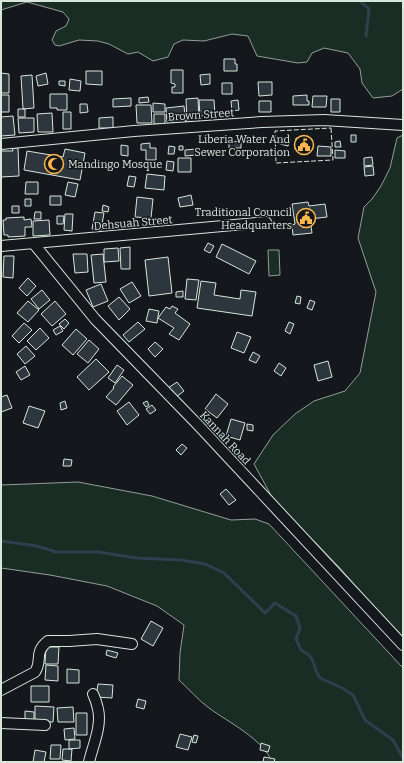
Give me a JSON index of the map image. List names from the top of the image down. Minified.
{"streets":{"street":["Brown Street","Dehsuah Street","Kannah Road"]},"crossings":[["Dehsuah Street","Kannah Road"]],"places":{"public building":["Liberia Water And Sewer Corporation","Traditional Council Headquarters"],"mosque":["Mandingo Mosque"]}}
